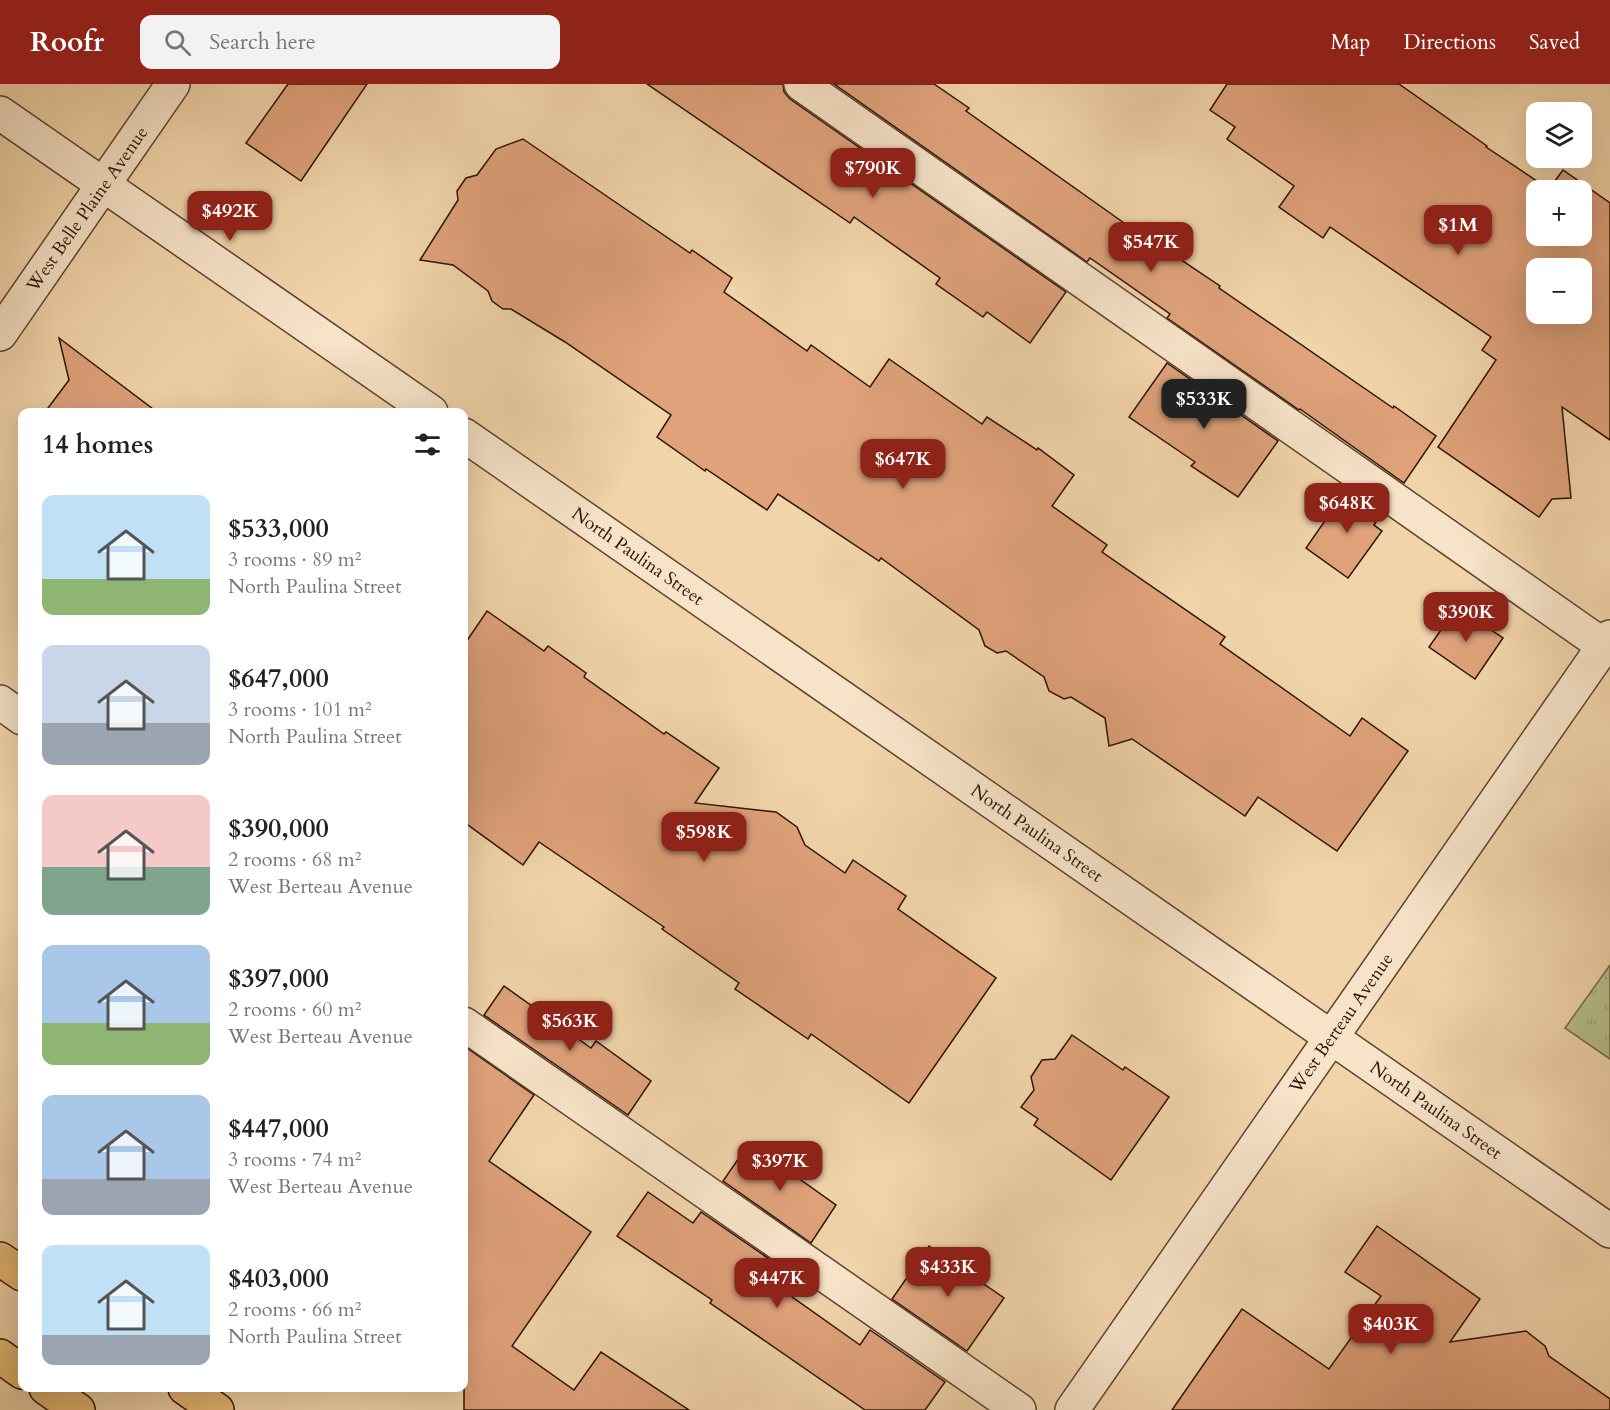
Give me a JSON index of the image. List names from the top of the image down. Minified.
{"streets":{"street":["West Belle Plaine Avenue","North Paulina Street","West Berteau Avenue"]},"crossings":[["North Paulina Street","West Berteau Avenue"]],"page":{"header":"Roofr","search":"Search here","nav":["Map","Directions","Saved"],"map_buttons":["+","−"],"price":["$790K","$492K","$1M","$547K","$533K","$647K","$648K","$390K","$598K","$563K","$397K","$433K","$447K","$403K"],"heading":"14 homes","list":[{"name":"$533,000","note":"3 rooms · 89 m² · North Paulina Street"},{"name":"$647,000","note":"3 rooms · 101 m² · North Paulina Street"},{"name":"$390,000","note":"2 rooms · 68 m² · West Berteau Avenue"},{"name":"$397,000","note":"2 rooms · 60 m² · West Berteau Avenue"},{"name":"$447,000","note":"3 rooms · 74 m² · West Berteau Avenue"},{"name":"$403,000","note":"2 rooms · 66 m² · North Paulina Street"}]}}
